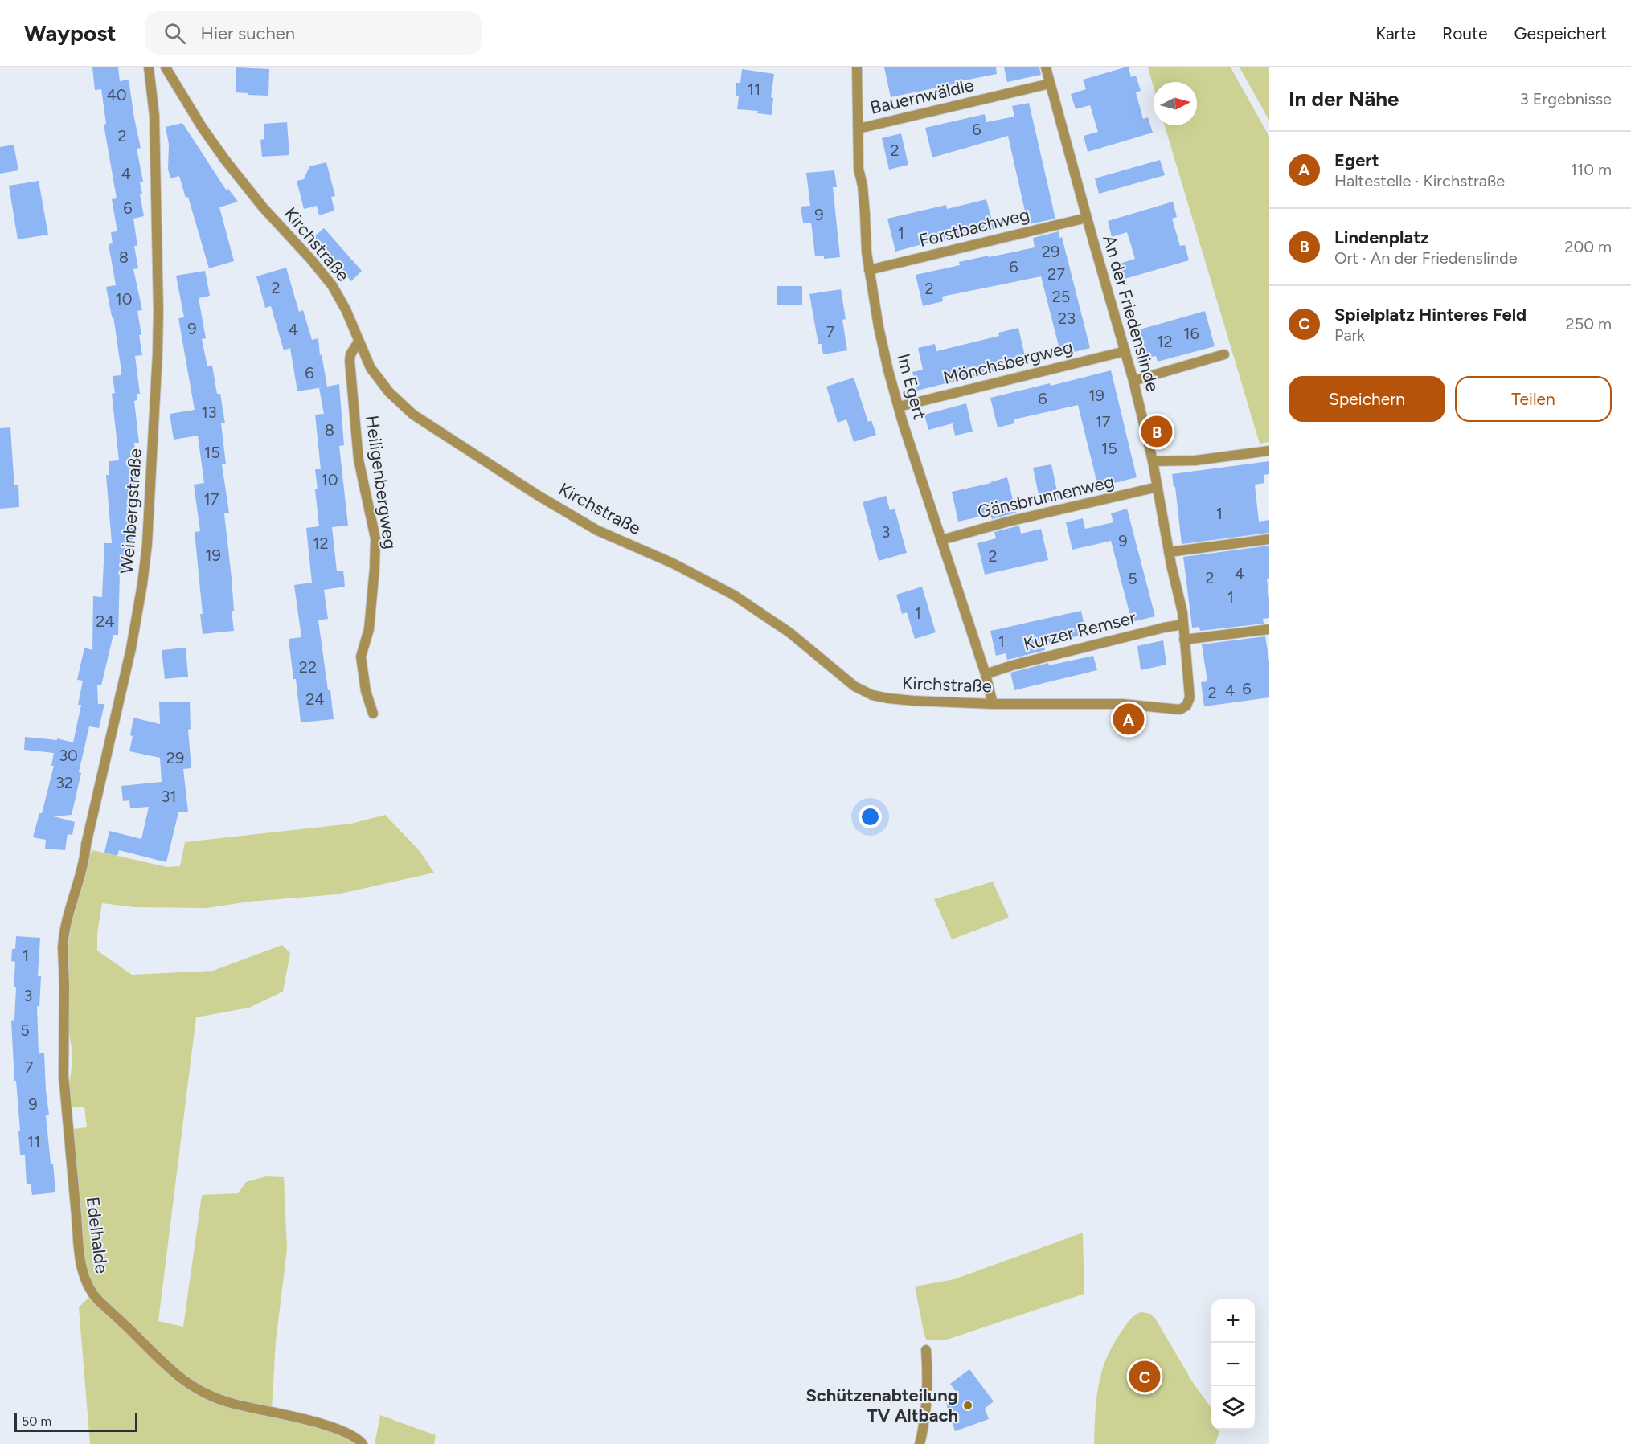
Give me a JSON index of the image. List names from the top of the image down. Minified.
{"streets":{"street":["Bauernwäldle","Forstbachweg","Kirchstraße","An der Friedenslinde","Mönchsbergweg","Im Egert","Heiligenbergweg","Gänsbrunnenweg","Weinbergstraße","Kurzer Remser","Edelhalde"]},"crossings":[["Bauernwäldle","An der Friedenslinde"],["Bauernwäldle","Im Egert"],["Forstbachweg","An der Friedenslinde"],["Forstbachweg","Im Egert"],["Kirchstraße","An der Friedenslinde"],["Kirchstraße","Im Egert"],["Kirchstraße","Heiligenbergweg"],["An der Friedenslinde","Mönchsbergweg"],["An der Friedenslinde","Gänsbrunnenweg"],["An der Friedenslinde","Kurzer Remser"],["Mönchsbergweg","Im Egert"],["Im Egert","Gänsbrunnenweg"],["Im Egert","Kurzer Remser"],["Weinbergstraße","Edelhalde"]],"places":["Schützenabteilung TV Altbach"],"house_numbers":["11","40","6","2","2","4","6","9","1","29","8","6","27","2","2","25","10","23","9","4","7","16","12","6","19","6","13","17","8","15","15","10","17","1","3","9","12","19","2","4","2","5","1","1","24","1","22","6","4","2","24","30","29","32","31","1","3","5","7","9","11"],"scale_bar":"50 m","north":"right","page":{"header":"Waypost","search":"Hier suchen","nav":["Karte","Route","Gespeichert"],"heading":["In der Nähe","3 Ergebnisse"],"list":[{"mark":"A","name":"Egert","note":"Haltestelle · Kirchstraße","value":"110 m"},{"mark":"B","name":"Lindenplatz","note":"Ort · An der Friedenslinde","value":"200 m"},{"mark":"C","name":"Spielplatz Hinteres Feld","note":"Park","value":"250 m"}],"buttons":["Speichern","Teilen"],"pins":["B","A","C"],"map_buttons":["+","−"],"scale":"50 m"}}
